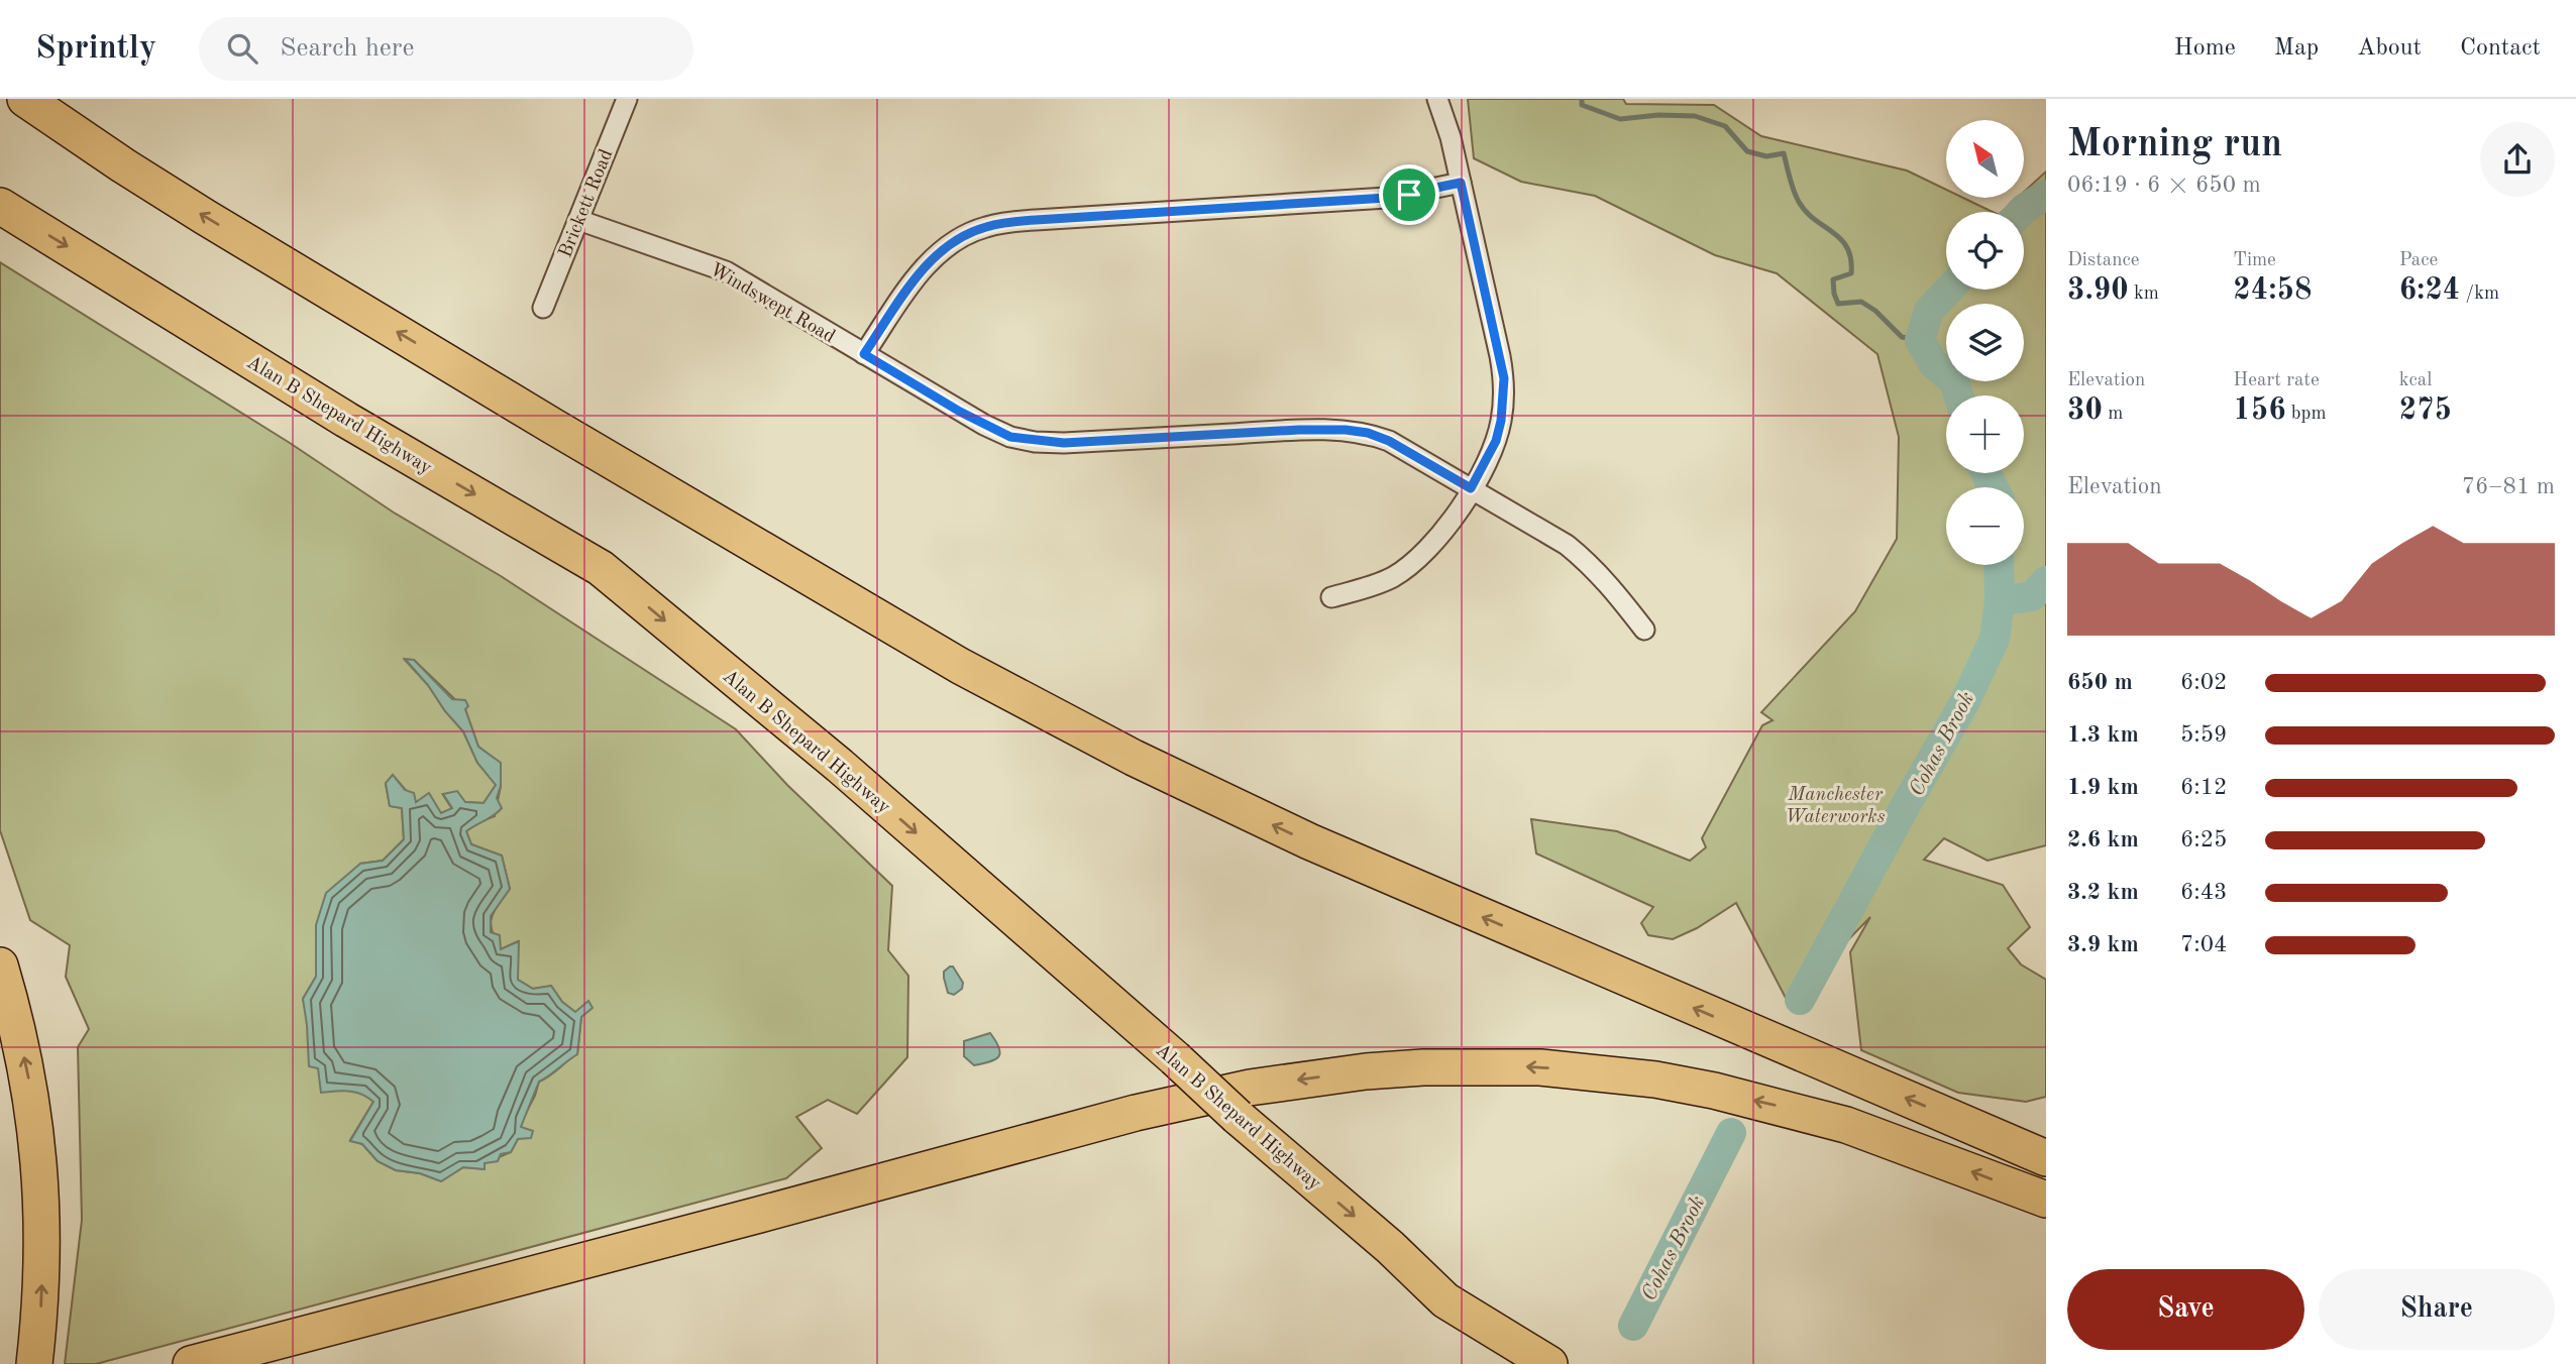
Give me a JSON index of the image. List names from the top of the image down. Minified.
{"streets":{"highway":["Alan B Shepard Highway"],"street":["Brickett Road","Windswept Road"]},"crossings":[["Brickett Road","Windswept Road"]],"water":["Cohas Brook"],"parks":["Manchester Waterworks"],"north":"top left","page":{"header":"Sprintly","search":"Search here","nav":["Home","Map","About","Contact"],"heading":["Morning run","06:19 · 6 × 650 m"],"map_buttons":["+","−"],"stats":[["Distance","3.90 km"],["Time","24:58"],["Pace","6:24 /km"],["Elevation","30 m"],["Heart rate","156 bpm"],["kcal","275"]],"chart":["Elevation","76–81 m"],"list":[{"name":"650 m","note":"6:02"},{"name":"1.3 km","note":"5:59"},{"name":"1.9 km","note":"6:12"},{"name":"2.6 km","note":"6:25"},{"name":"3.2 km","note":"6:43"},{"name":"3.9 km","note":"7:04"}],"buttons":["Save","Share"]}}
